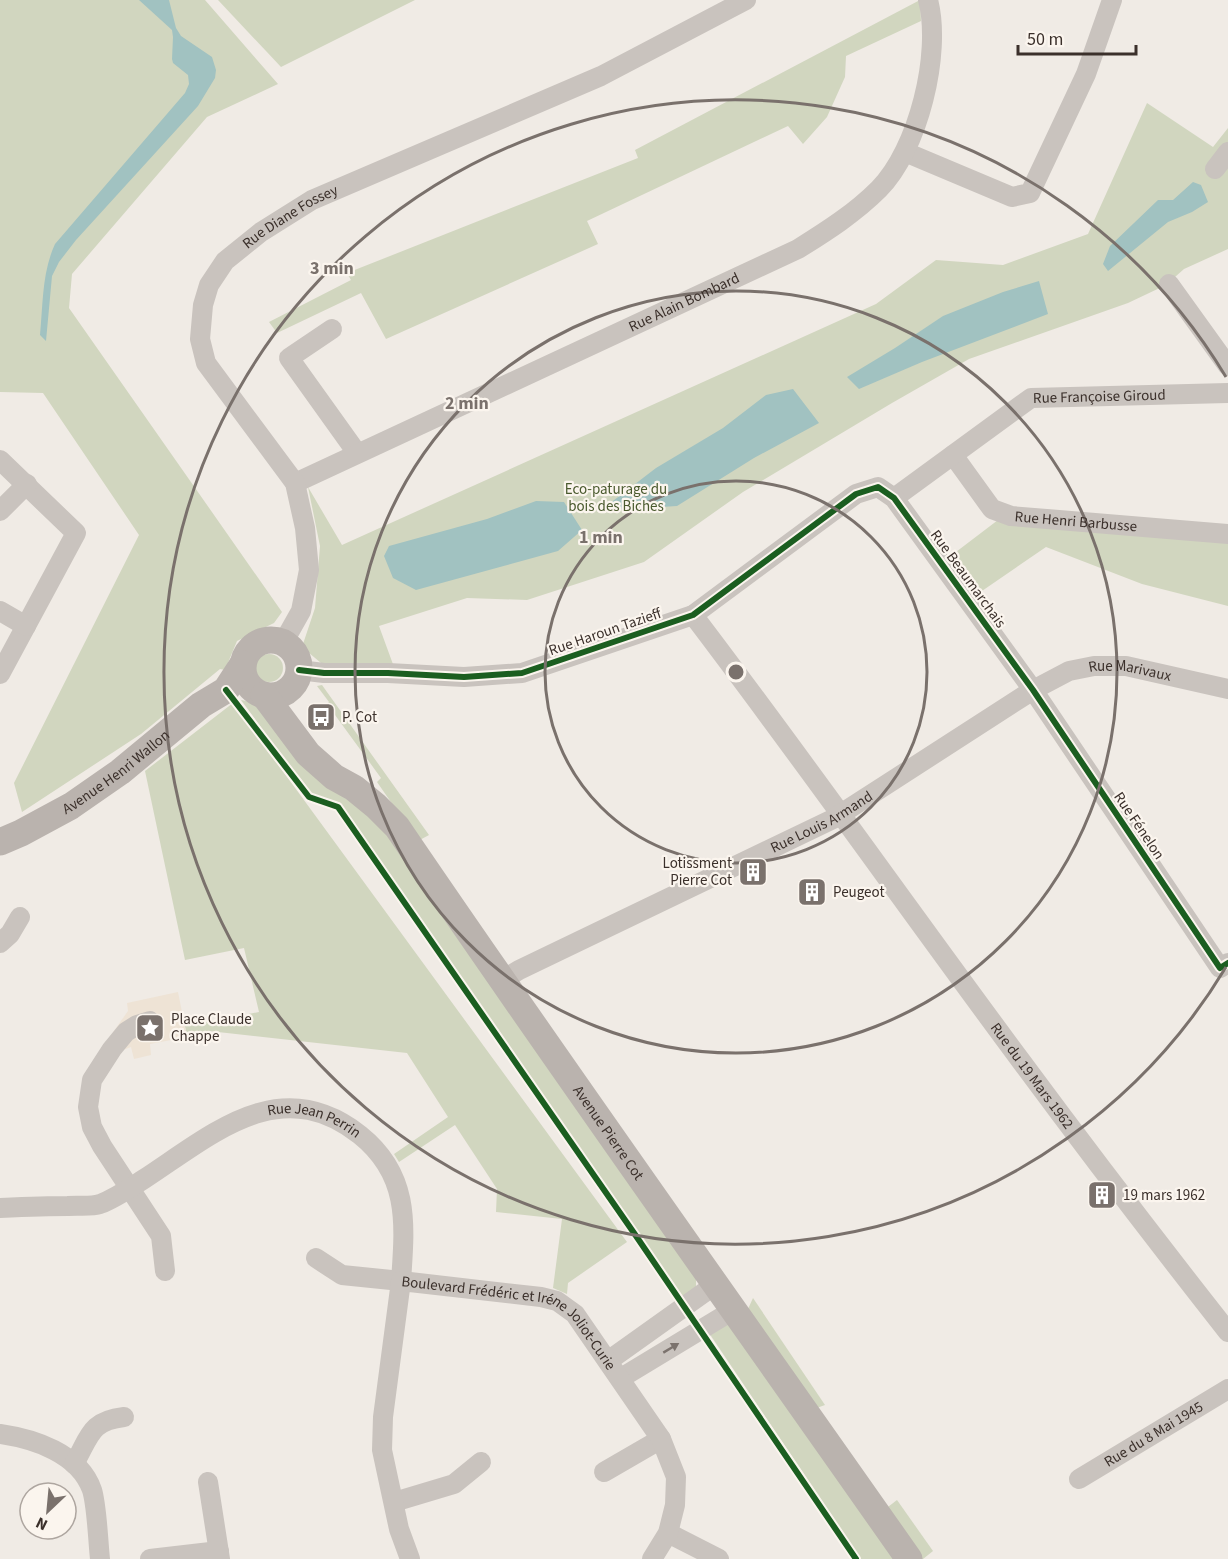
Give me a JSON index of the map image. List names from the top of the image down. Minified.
{"streets":{"street":["Rue Diane Fossey","Rue Alain Bombard","Rue Françoise Giroud","Rue Henri Barbusse","Rue Beaumarchais","Rue Haroun Tazieff","Rue Marivaux","Avenue Henri Wallon","Rue Louis Armand","Rue Fénelon","Rue du 19 Mars 1962","Rue Jean Perrin","Avenue Pierre Cot","Boulevard Frédéric et Iréne Joliot-Curie","Rue du 8 Mai 1945"]},"crossings":[["Rue Diane Fossey","Rue Alain Bombard"],["Rue Diane Fossey","Rue Haroun Tazieff"],["Rue Diane Fossey","Avenue Henri Wallon"],["Rue Diane Fossey","Avenue Pierre Cot"],["Rue Françoise Giroud","Rue Henri Barbusse"],["Rue Françoise Giroud","Rue Beaumarchais"],["Rue Françoise Giroud","Rue Haroun Tazieff"],["Rue Beaumarchais","Rue Haroun Tazieff"],["Rue Beaumarchais","Rue Marivaux"],["Rue Beaumarchais","Rue Louis Armand"],["Rue Beaumarchais","Rue Fénelon"],["Rue Haroun Tazieff","Avenue Henri Wallon"],["Rue Haroun Tazieff","Rue du 19 Mars 1962"],["Rue Haroun Tazieff","Avenue Pierre Cot"],["Rue Marivaux","Rue Louis Armand"],["Rue Marivaux","Rue Fénelon"],["Avenue Henri Wallon","Avenue Pierre Cot"],["Rue Louis Armand","Rue Fénelon"],["Rue Louis Armand","Rue du 19 Mars 1962"],["Rue Louis Armand","Avenue Pierre Cot"],["Rue Jean Perrin","Boulevard Frédéric et Iréne Joliot-Curie"]],"parks":["Eco-paturage du bois des Biches"],"places":{"bus stop":["P. Cot"],"building":["Lotissment Pierre Cot","Peugeot","19 mars 1962"],"place":["Place Claude Chappe"]},"scale_bar":"50 m","north":"bottom left","rings":["3 min","2 min","1 min"]}
